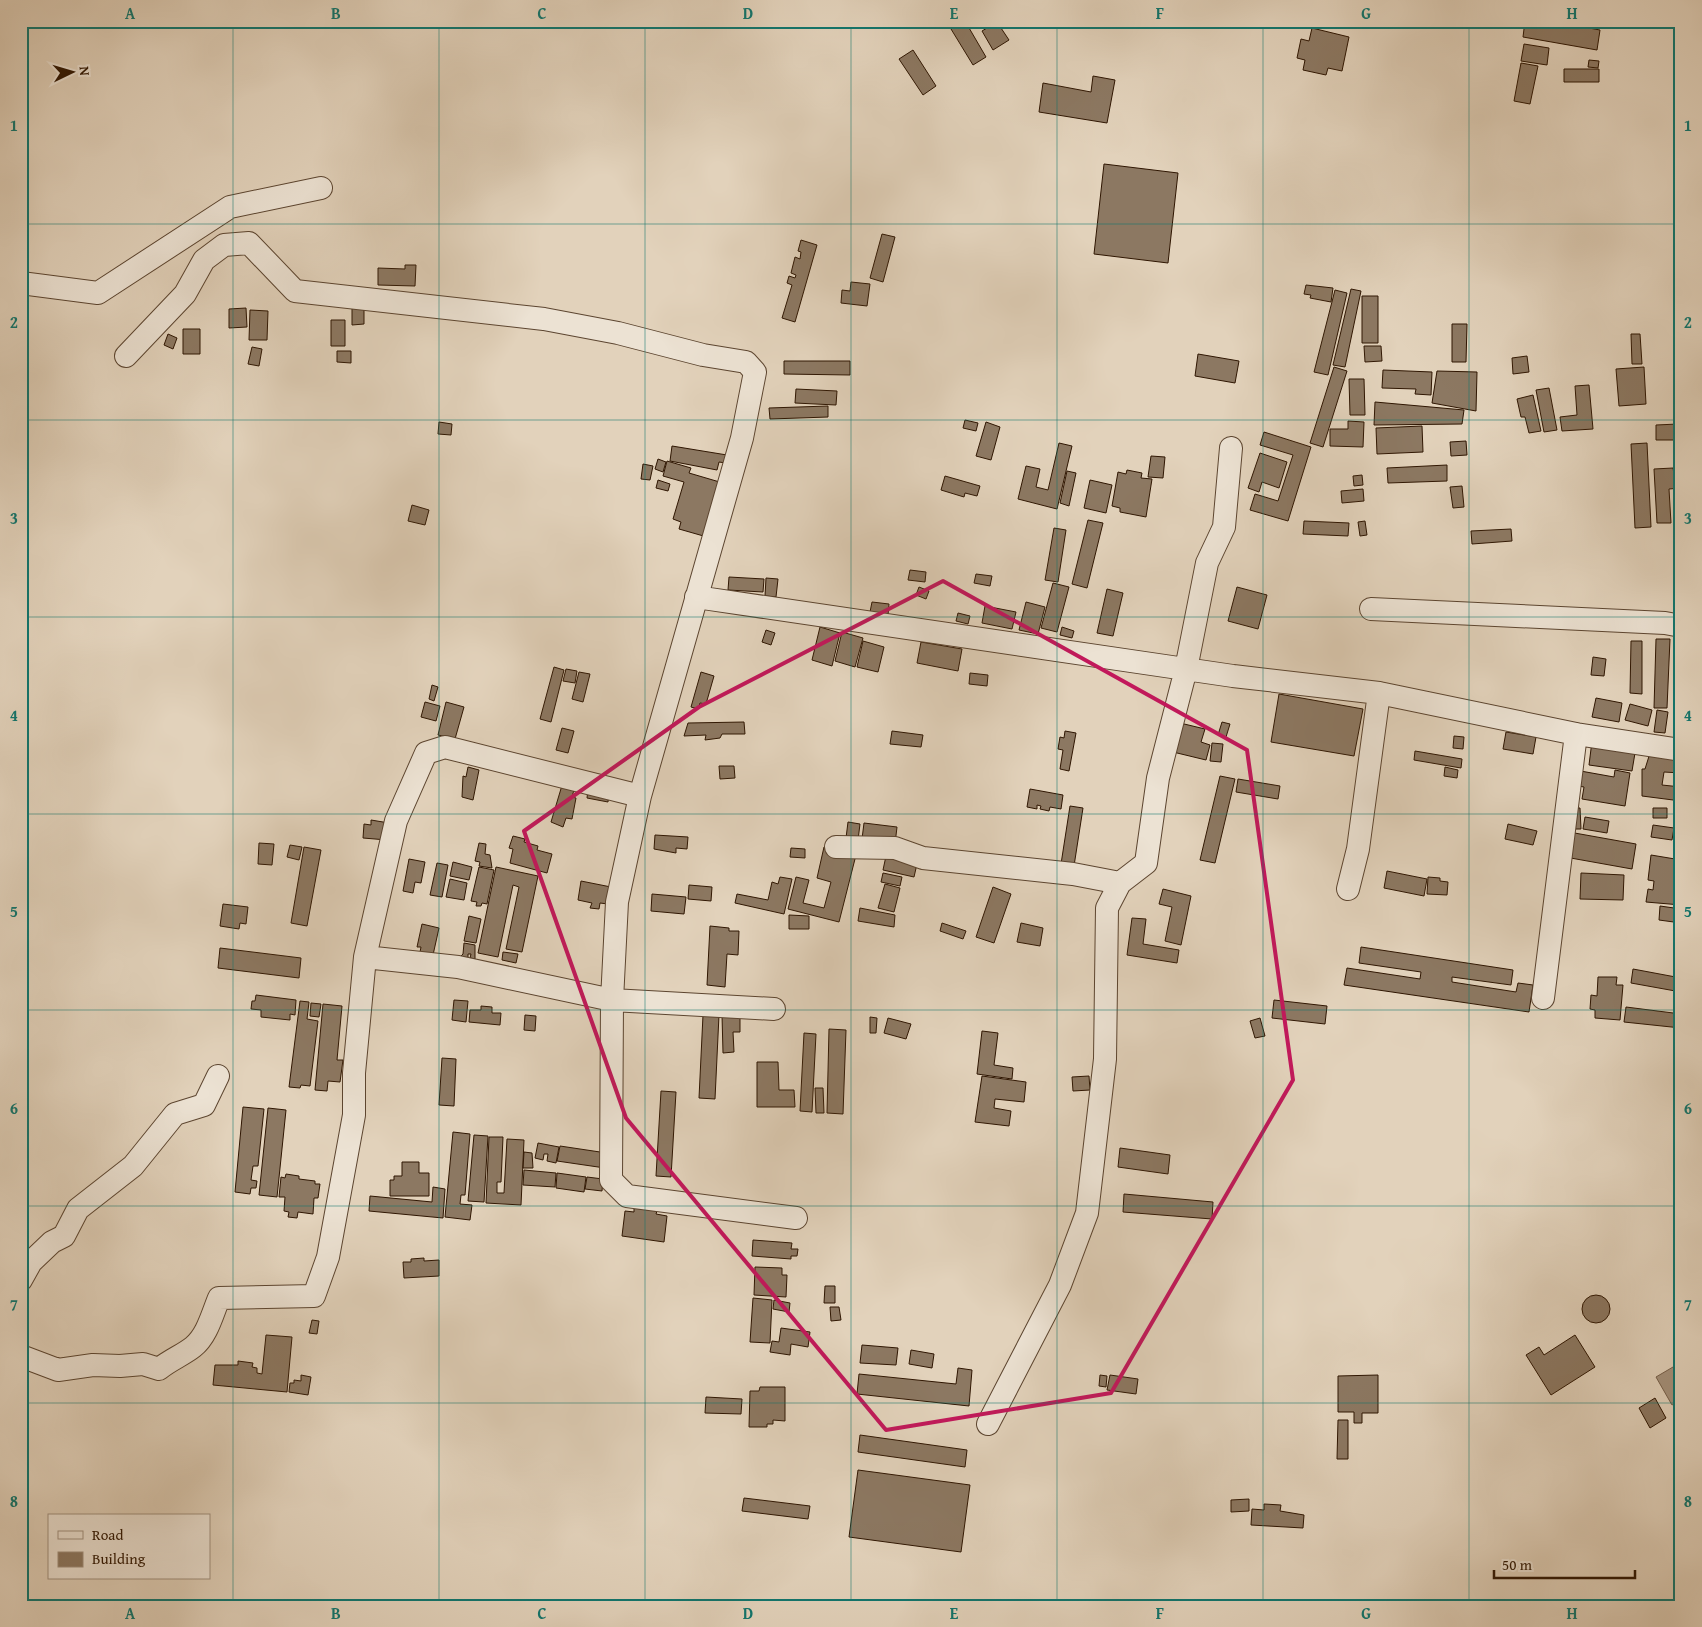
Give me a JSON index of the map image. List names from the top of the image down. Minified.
{"legend":["Road","Building"],"scale_bar":"50 m","north":"right","grid":{"columns":["A","B","C","D","E","F","G","H"],"rows":["1","2","3","4","5","6","7","8"]}}
